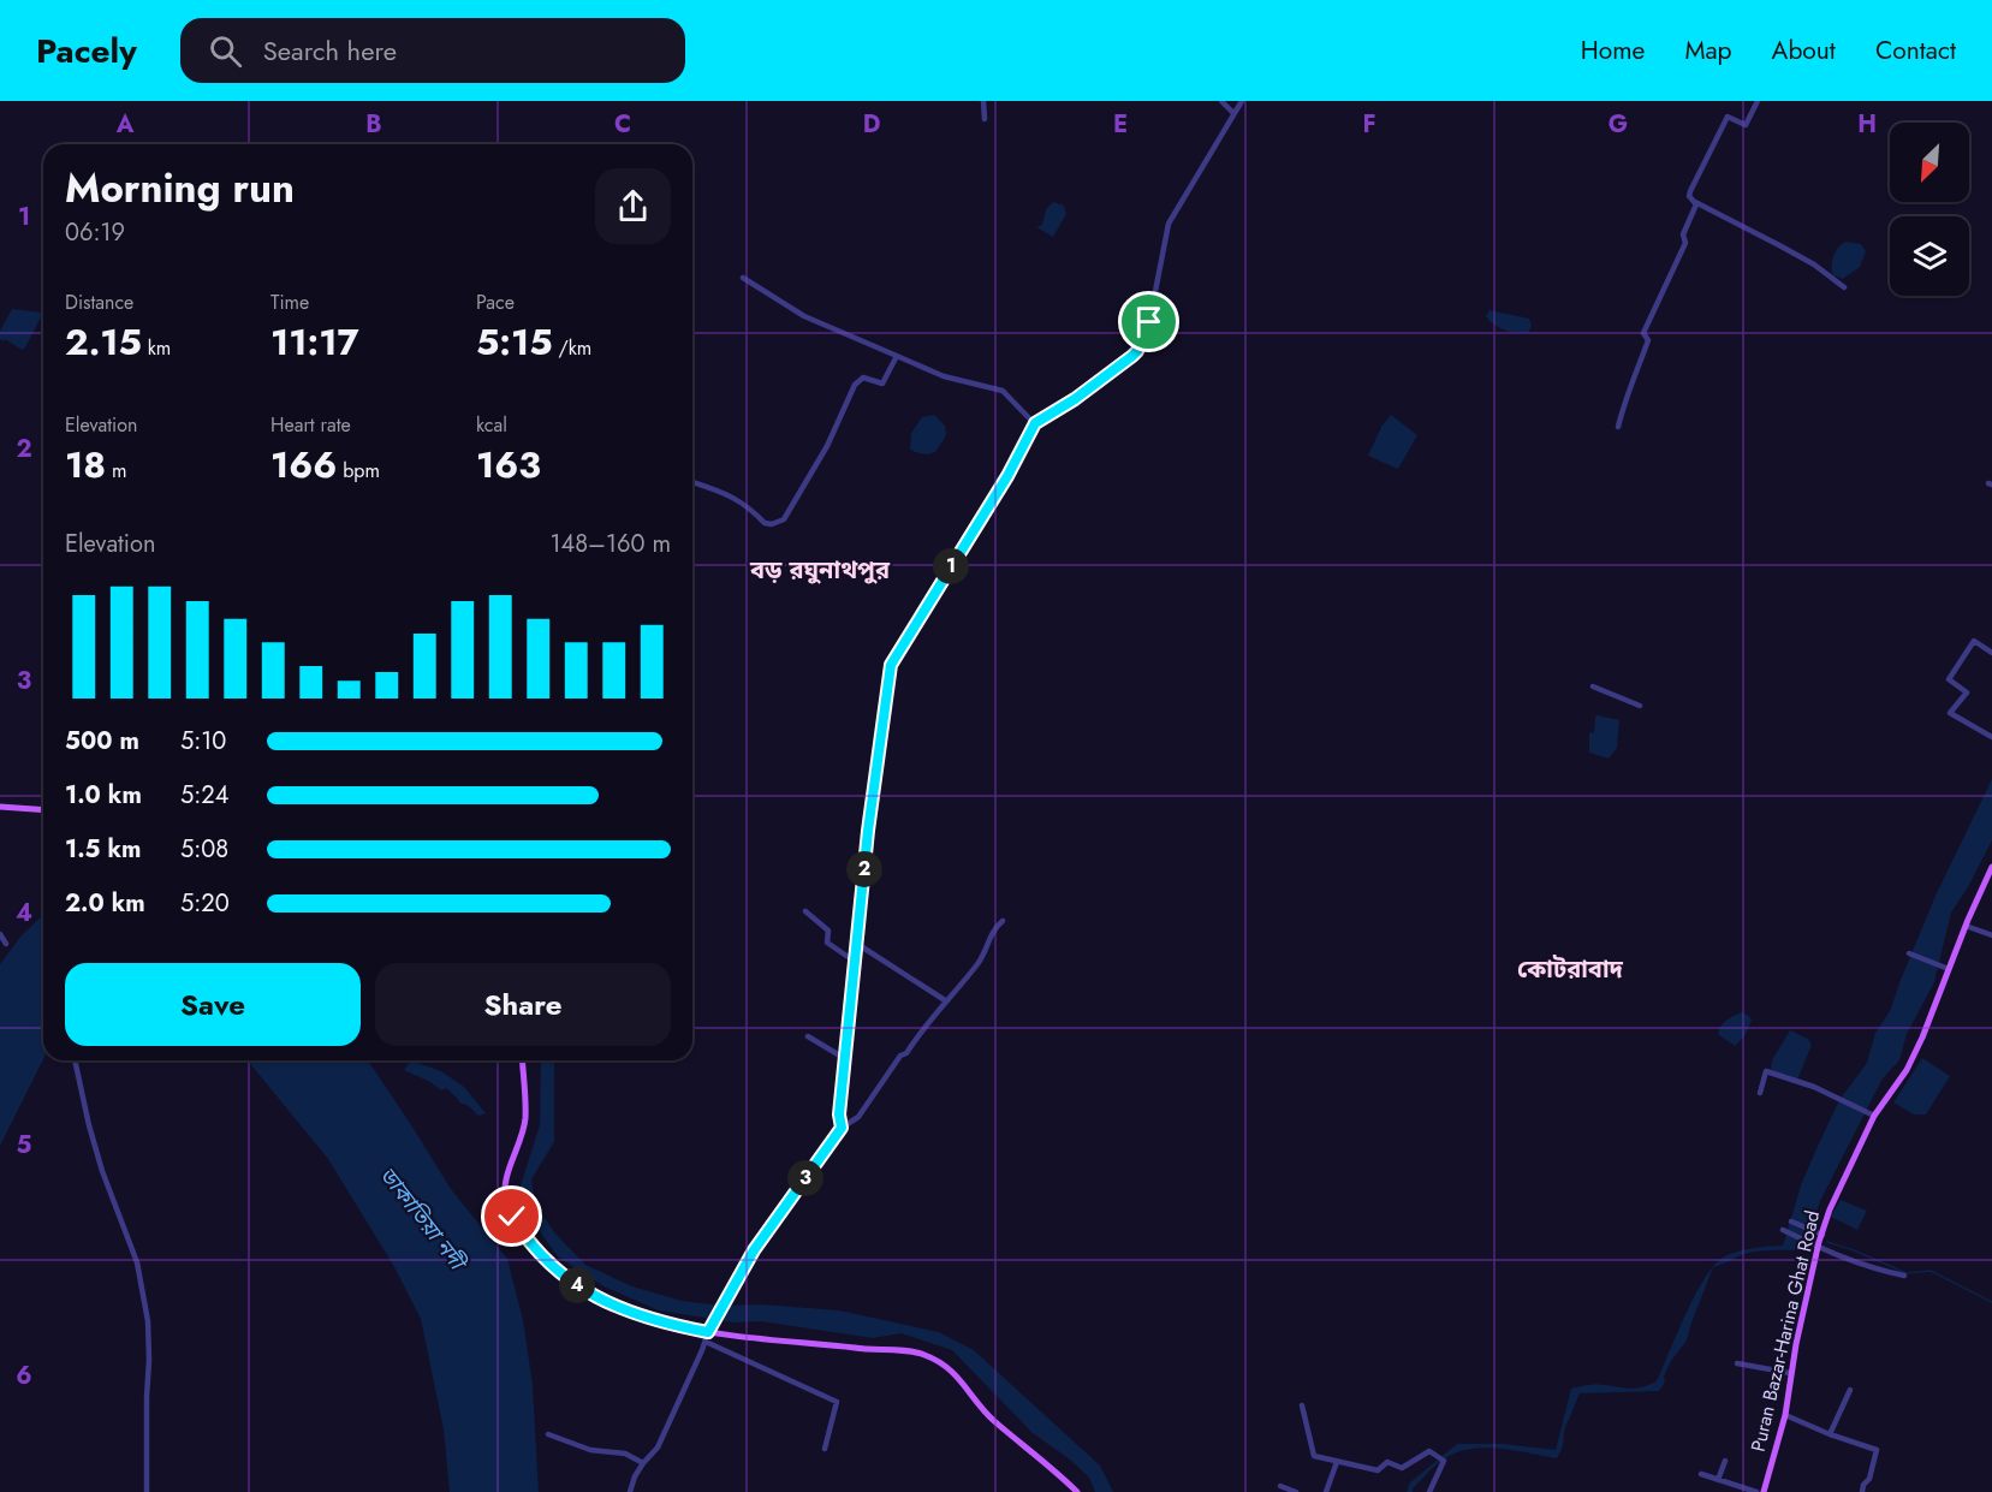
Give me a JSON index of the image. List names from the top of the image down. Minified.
{"streets":{"main road":["Puran Bazar-Harina Ghat Road"]},"districts":["বড় রঘুনাথপুর","কোটরাবাদ"],"water":["ডাকাতিয়া নদী"],"north":"bottom left","page":{"header":"Pacely","search":"Search here","nav":["Home","Map","About","Contact"],"heading":["Morning run","06:19"],"stats":[["Distance","2.15 km"],["Time","11:17"],["Pace","5:15 /km"],["Elevation","18 m"],["Heart rate","166 bpm"],["kcal","163"]],"chart":["Elevation","148–160 m"],"pins":["1","2","3","4"],"list":[{"name":"500 m","note":"5:10"},{"name":"1.0 km","note":"5:24"},{"name":"1.5 km","note":"5:08"},{"name":"2.0 km","note":"5:20"}],"buttons":["Save","Share"]},"grid":{"columns":["A","B","C","D","E","F","G","H"],"rows":["1","2","3","4","5","6"]}}
